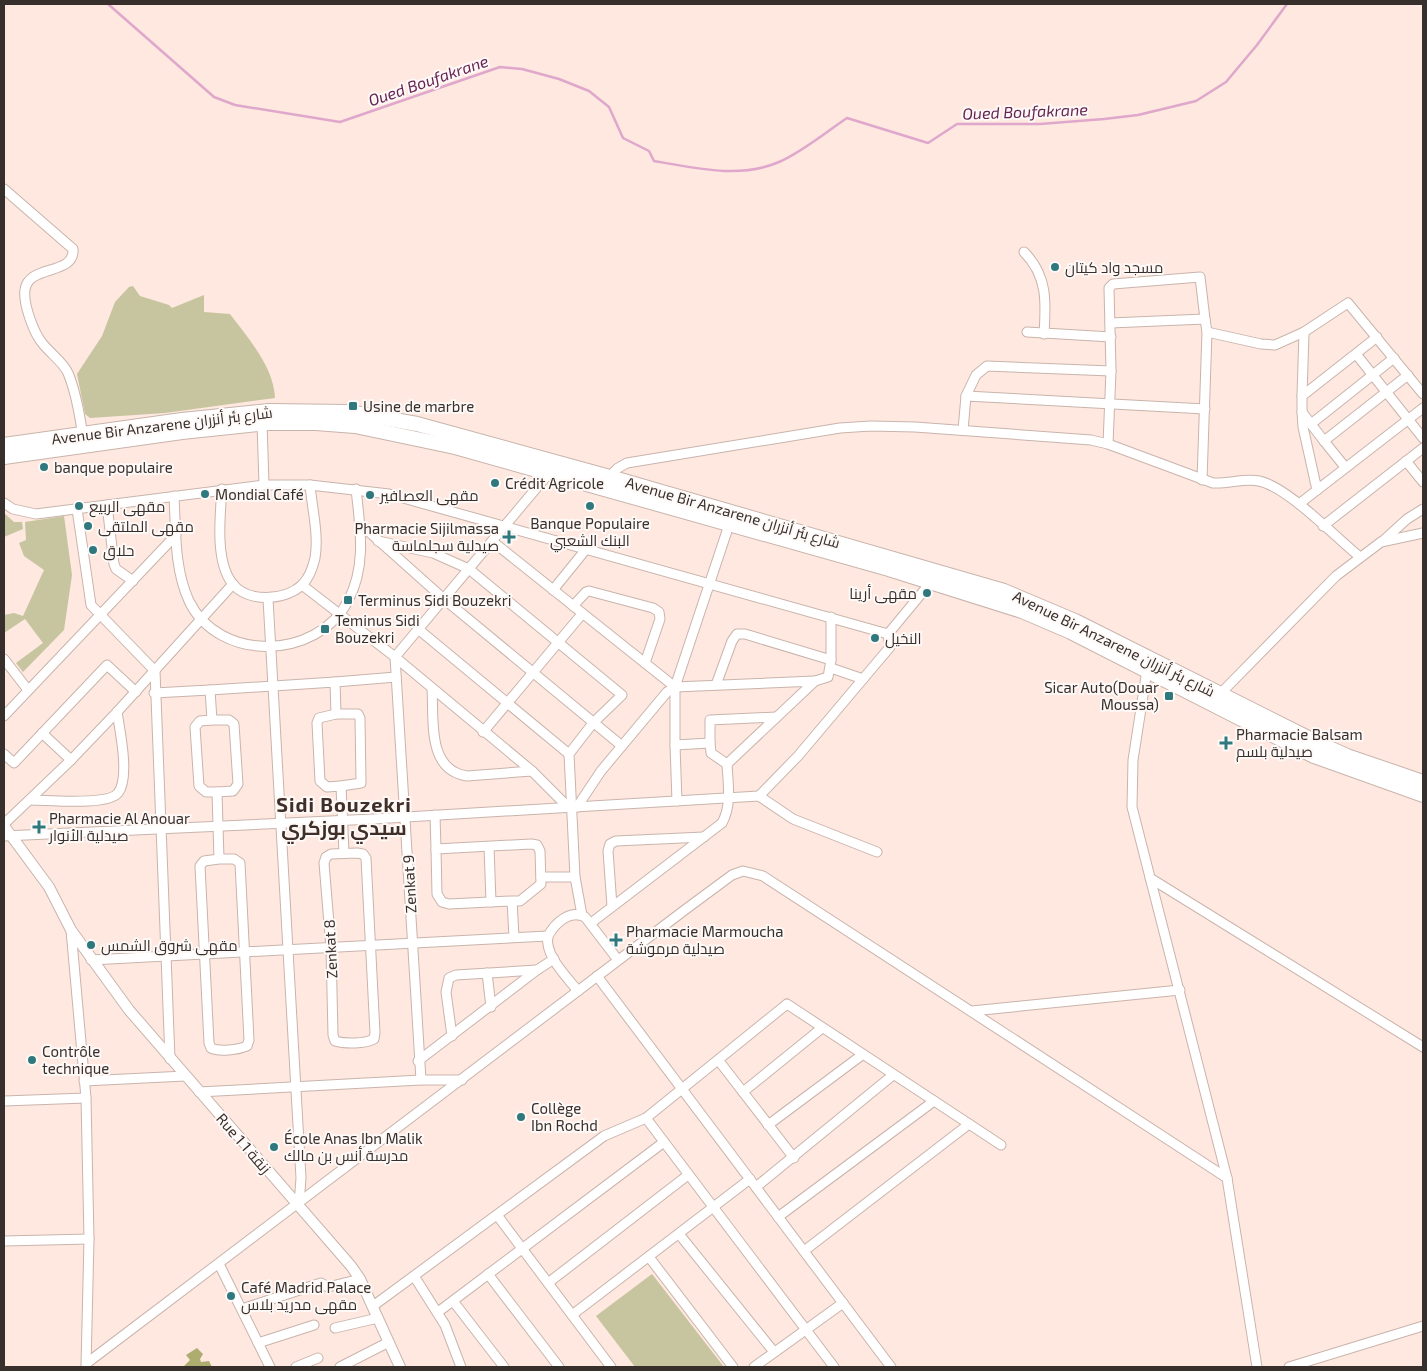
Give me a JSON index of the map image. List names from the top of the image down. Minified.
{"streets":{"main road":["Avenue Bir Anzarene شارع بئر أنزران"],"street":["Zenkat 9","Zenkat 8","Rue 1 زنقة 1"]},"districts":["Sidi Bouzekri سيدي بوزكري"],"water":["Oued Boufakrane"],"places":{"other":["مسجد واد كيتان","banque populaire","Crédit Agricole","Mondial Café","مقهى العصافير","مقهى الربيع","Banque Populaire البنك الشعبي","مقهى الملتقى","حلاق","مقهى أرينا","النخيل","مقهى شروق الشمس","Contrôle technique","Collège Ibn Rochd","École Anas Ibn Malik مدرسة أنس بن مالك","Café Madrid Palace مقهى مدريد بلاس"],"transit":["Usine de marbre","Terminus Sidi Bouzekri","Teminus Sidi Bouzekri","Sicar Auto(Douar Moussa)"],"health":["Pharmacie Sijilmassa صيدلية سجلماسة","Pharmacie Balsam صيدلية بلسم","Pharmacie Al Anouar صيدلية الأنوار","Pharmacie Marmoucha صيدلية مرموشة"]}}
